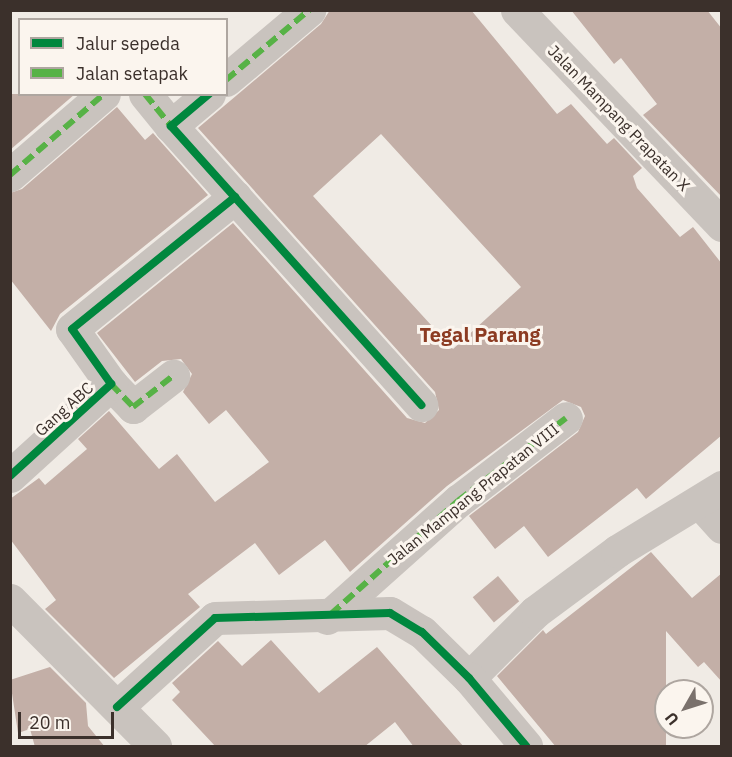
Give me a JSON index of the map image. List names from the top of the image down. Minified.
{"streets":{"street":["Jalan Mampang Prapatan X","Gang ABC","Jalan Mampang Prapatan VIII"]},"districts":["Tegal Parang"],"legend":["Jalur sepeda","Jalan setapak"],"scale_bar":"20 m","north":"bottom left"}
